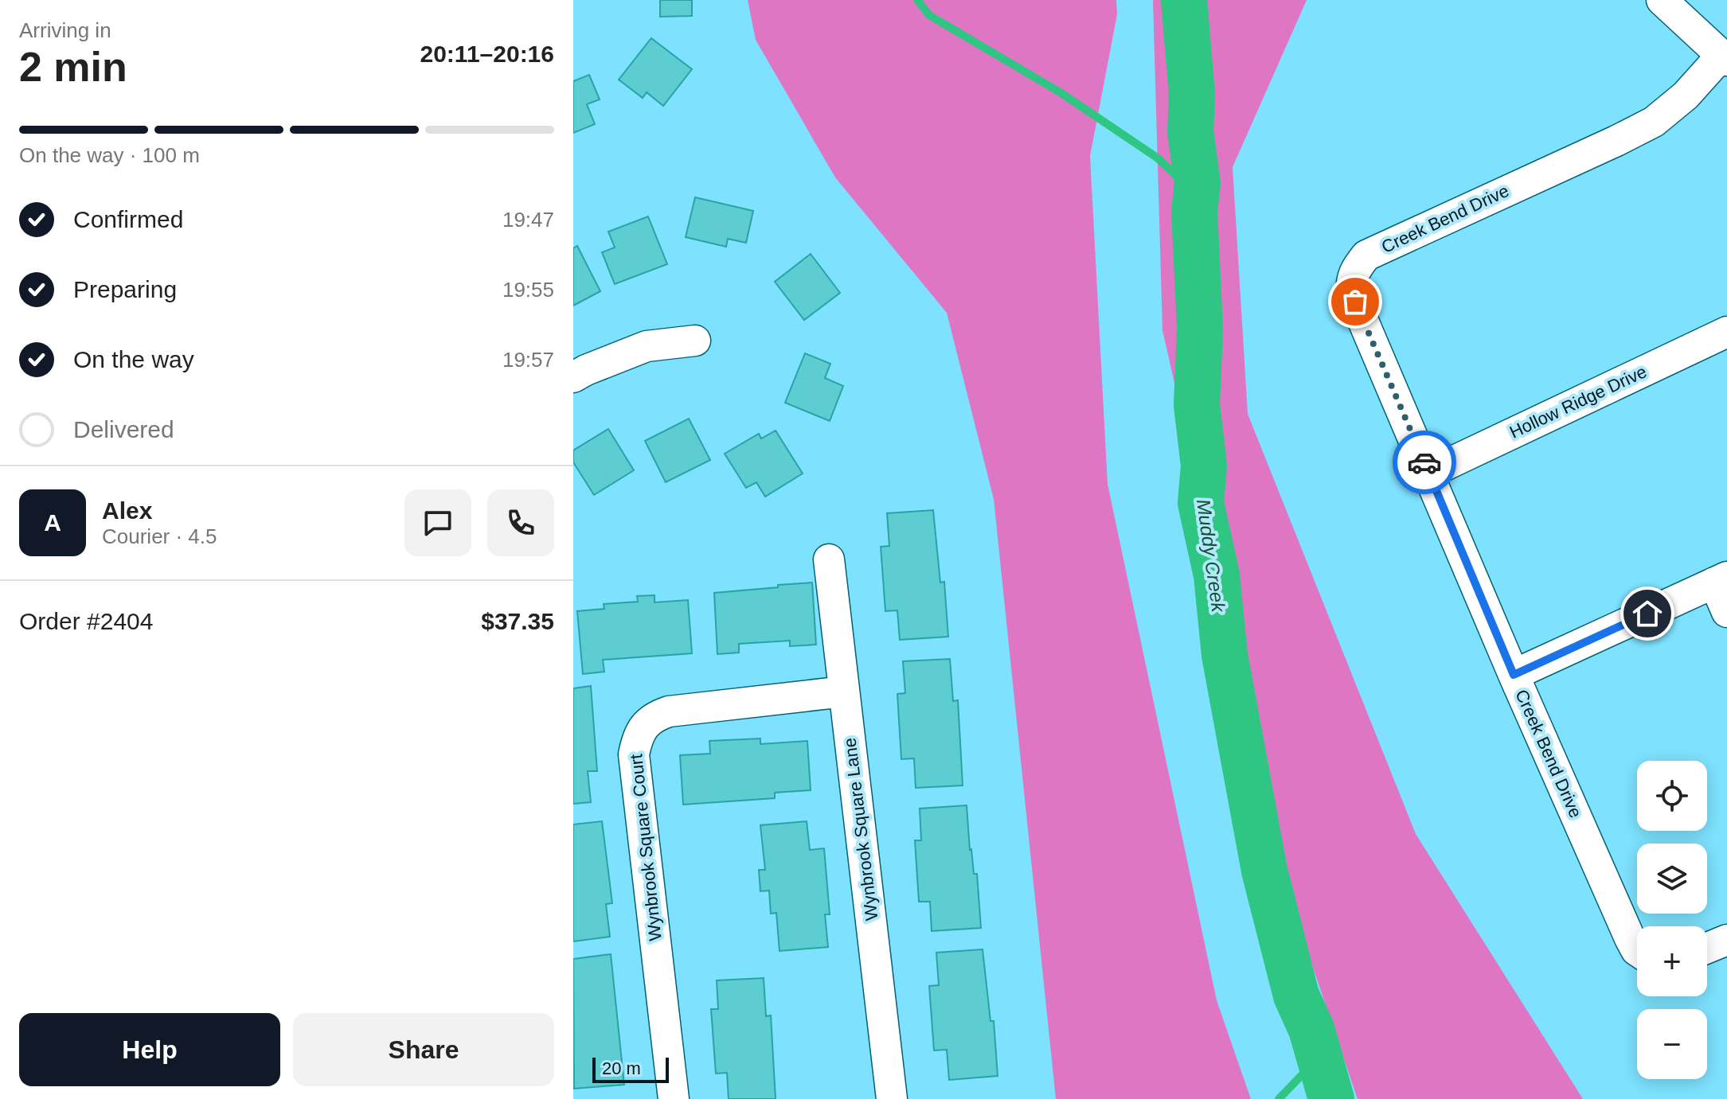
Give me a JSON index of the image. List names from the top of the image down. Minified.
{"streets":{"street":["Creek Bend Drive","Hollow Ridge Drive","Wynbrook Square Lane","Wynbrook Square Court"]},"crossings":[["Creek Bend Drive","Hollow Ridge Drive"],["Wynbrook Square Lane","Wynbrook Square Court"]],"water":["Muddy Creek"],"scale_bar":"20 m","page":{"heading":["2 min","Arriving in","20:11–20:16"],"panel":["Alex","Courier · 4.5","Order #2404","$37.35"],"bar":"On the way · 100 m","list":[["Confirmed","19:47"],["Preparing","19:55"],["On the way","19:57"],"Delivered"],"round":"A","map_buttons":["+","−"],"buttons":["Help","Share"],"scale":"20 m"}}
